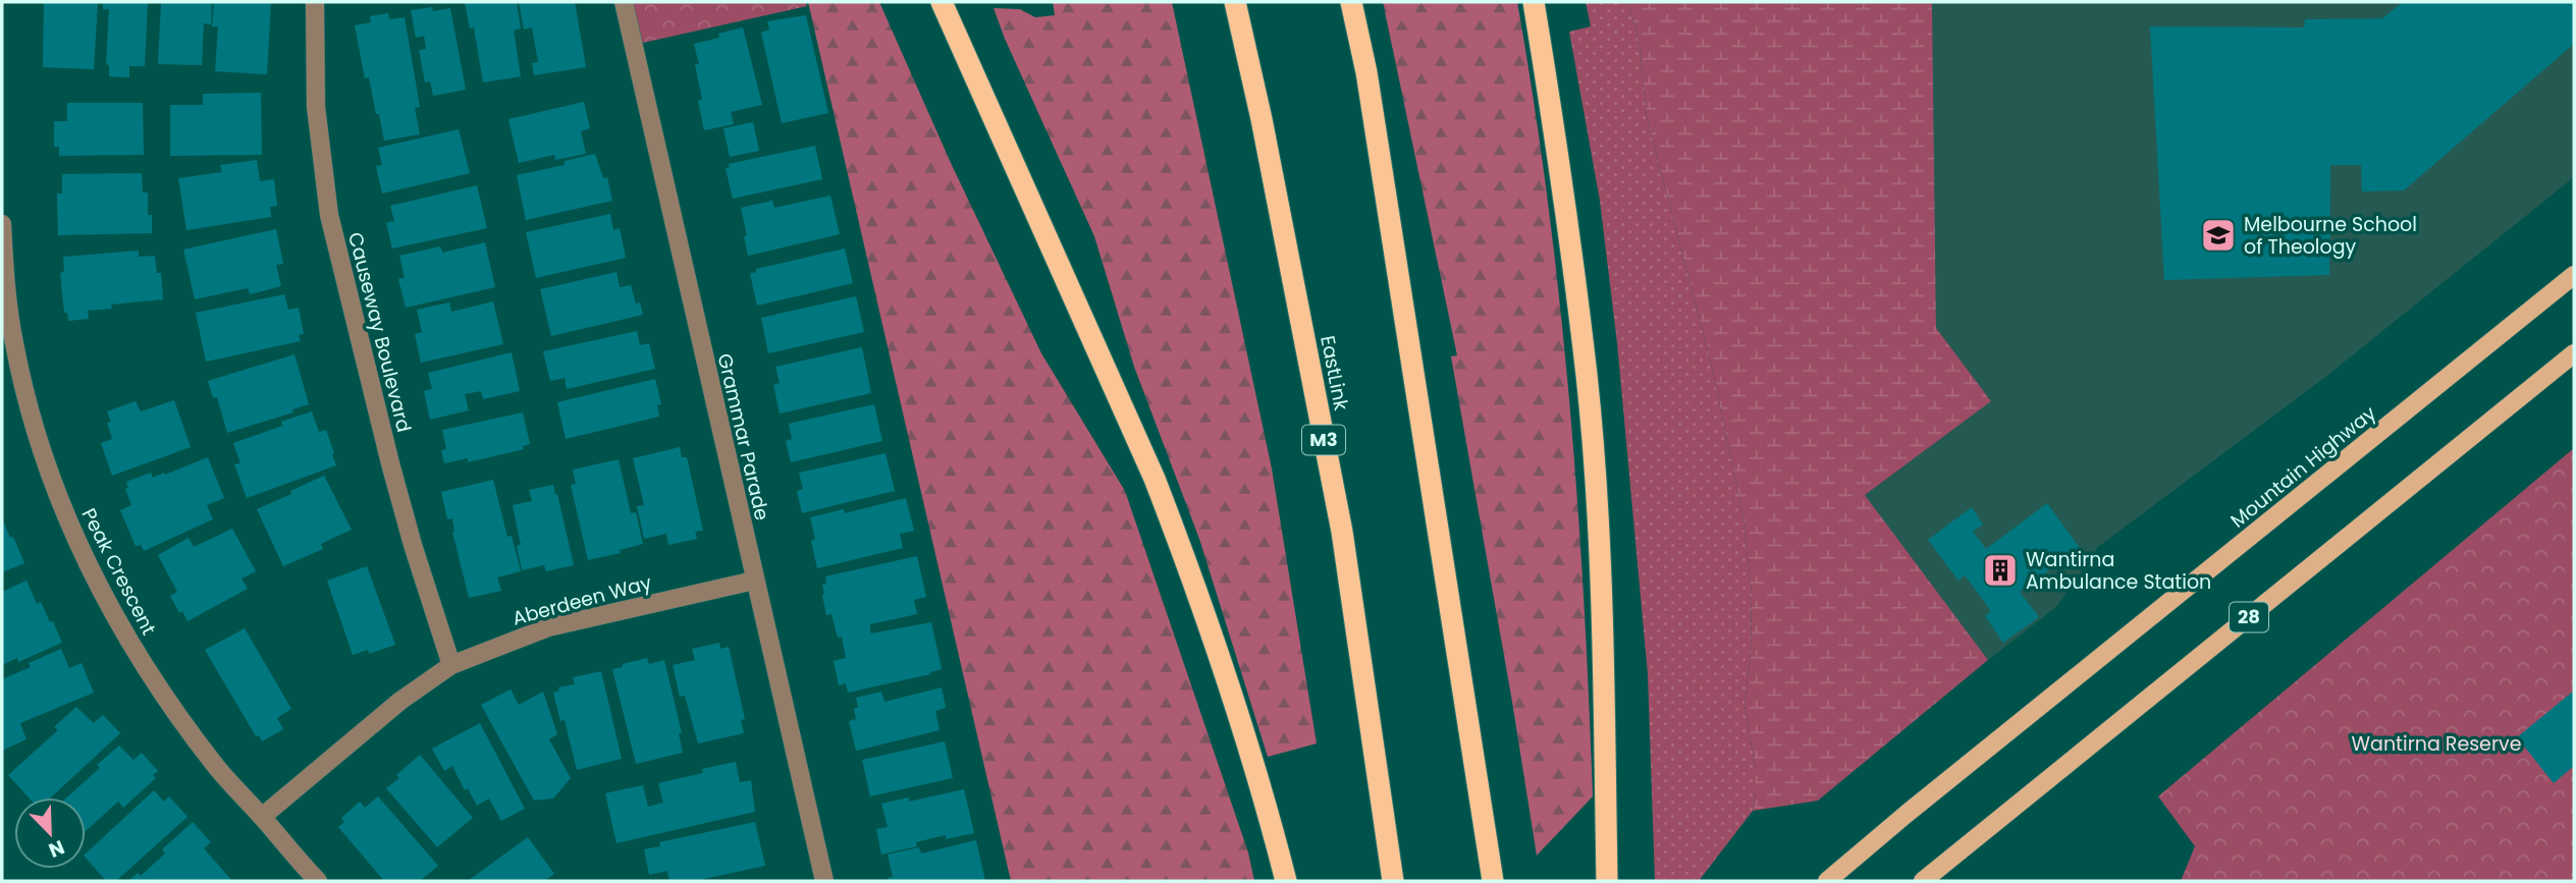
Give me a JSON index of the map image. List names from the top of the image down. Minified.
{"streets":{"highway":["EastLink","M3"],"main road":["Mountain Highway","28"],"street":["Causeway Boulevard","Grammar Parade","Peak Crescent","Aberdeen Way"]},"crossings":[["Causeway Boulevard","Aberdeen Way"],["Grammar Parade","Aberdeen Way"],["Peak Crescent","Aberdeen Way"]],"parks":["Wantirna Reserve"],"places":{"school or university":["Melbourne School of Theology"],"building":["Wantirna Ambulance Station"]},"north":"bottom right"}
